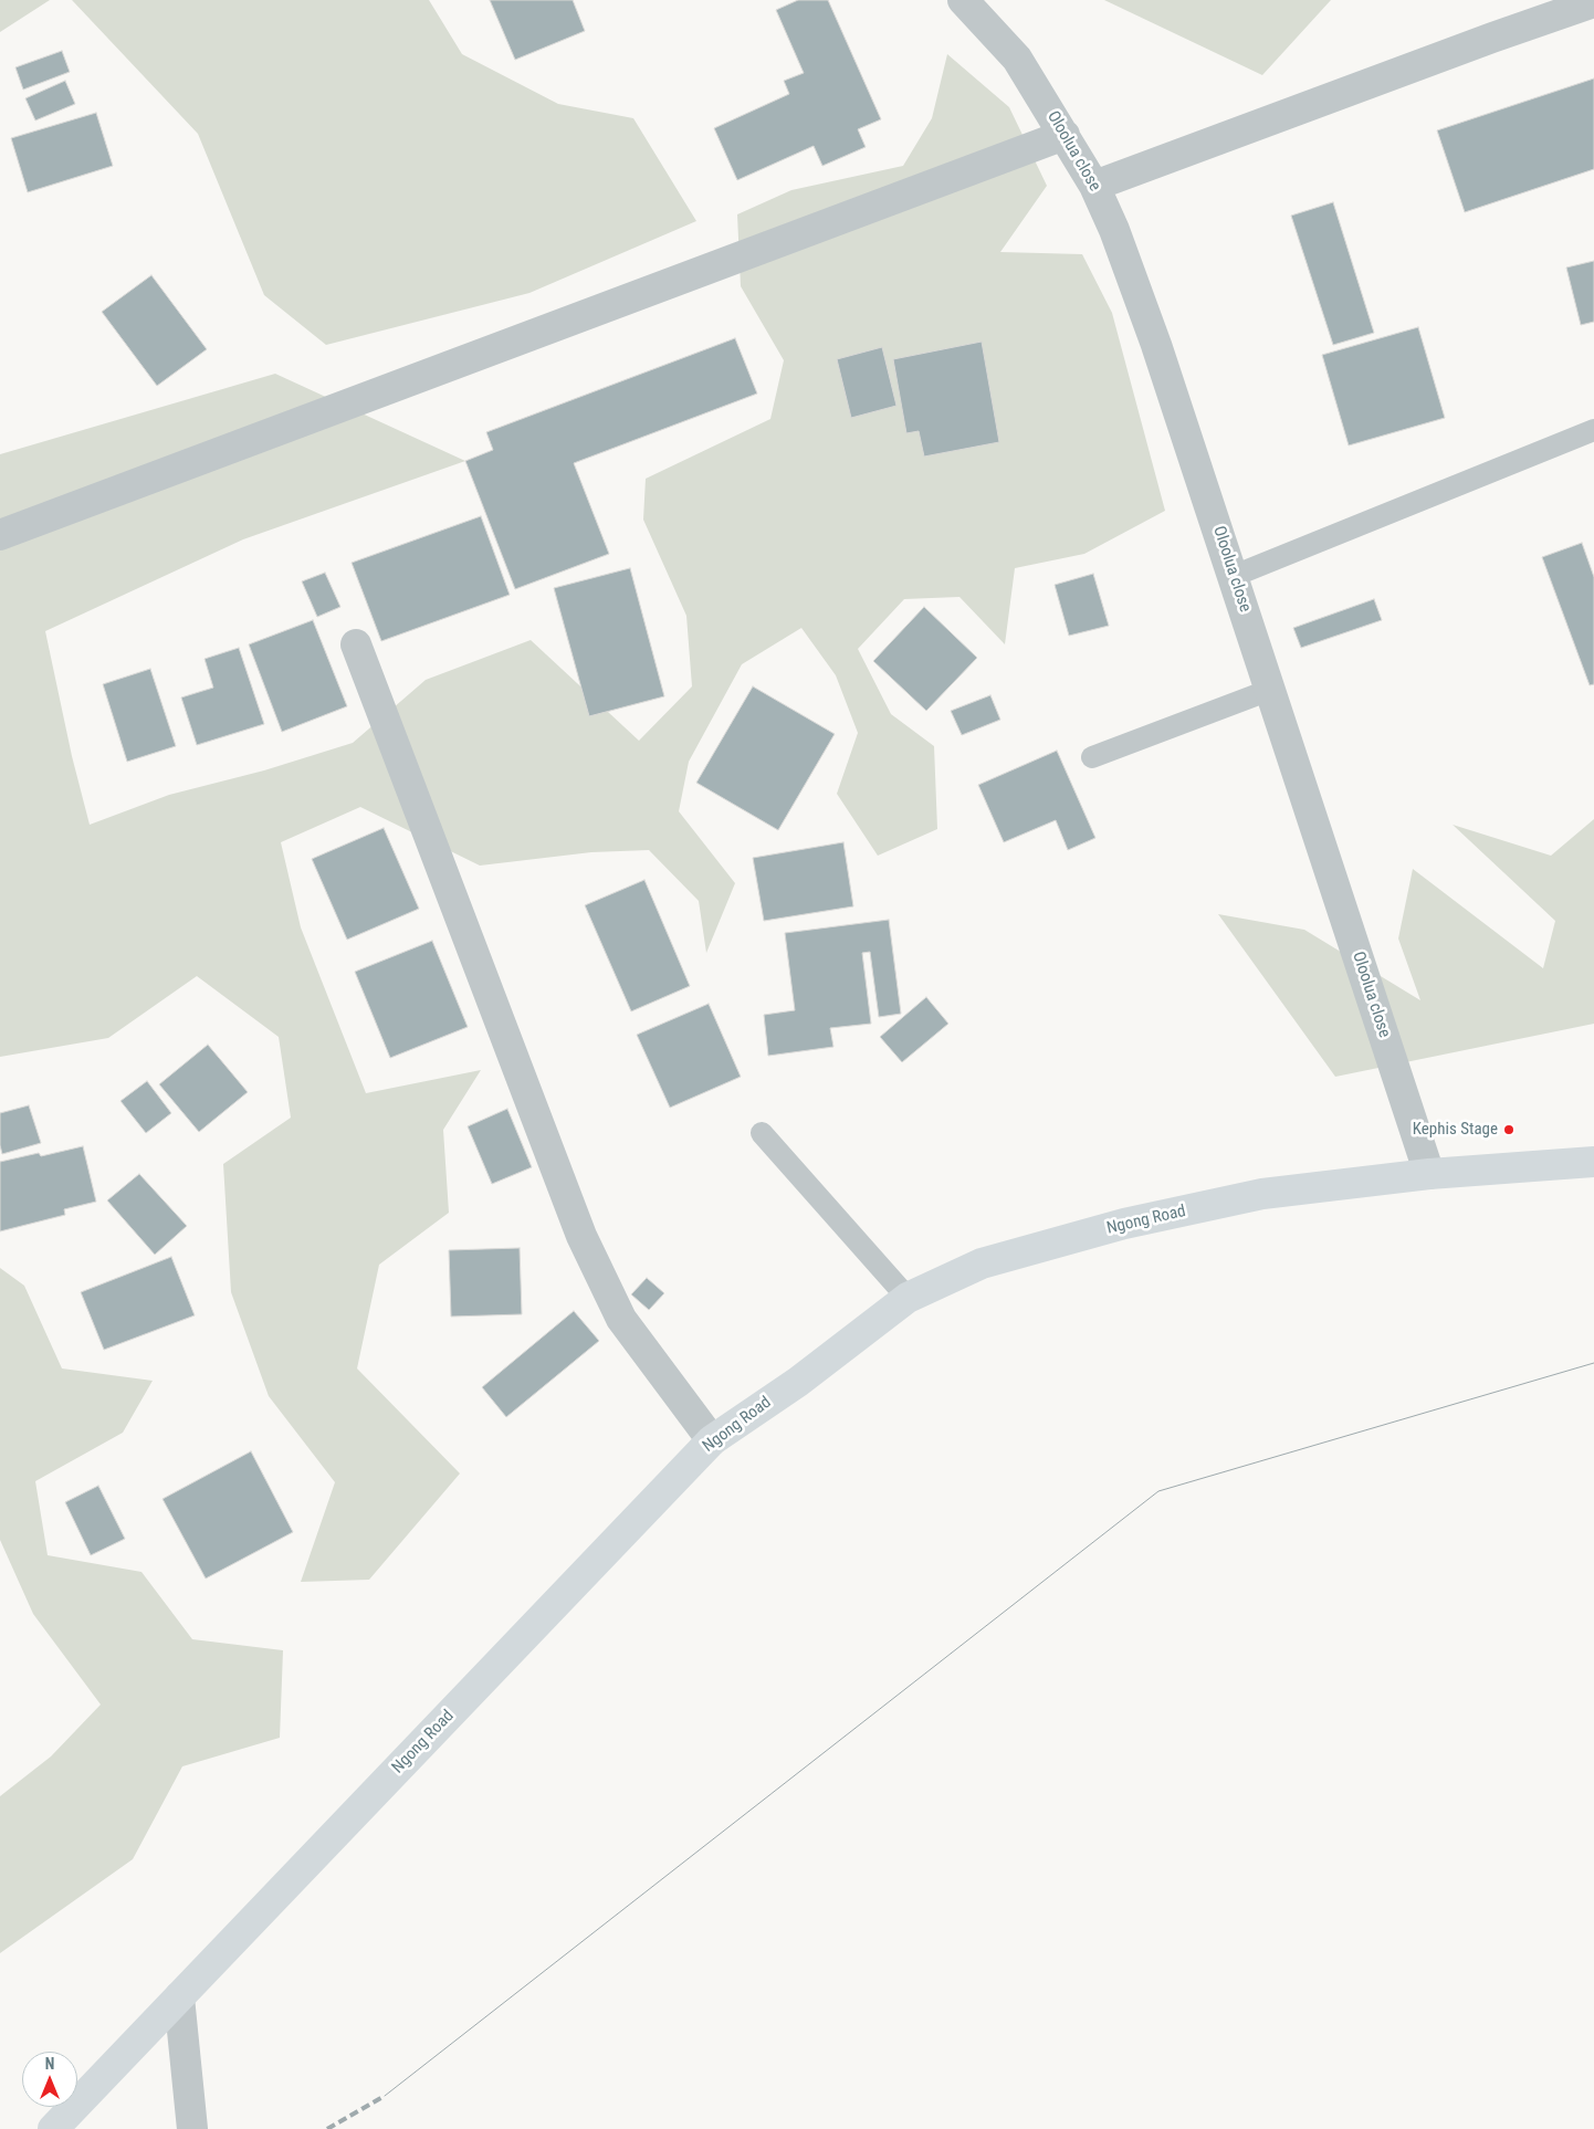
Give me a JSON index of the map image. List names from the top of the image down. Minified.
{"streets":{"main road":["Ngong Road"],"street":["Oloolua close"]},"crossings":[["Oloolua close","Ngong Road"]],"places":["Kephis Stage"],"north":"top"}
